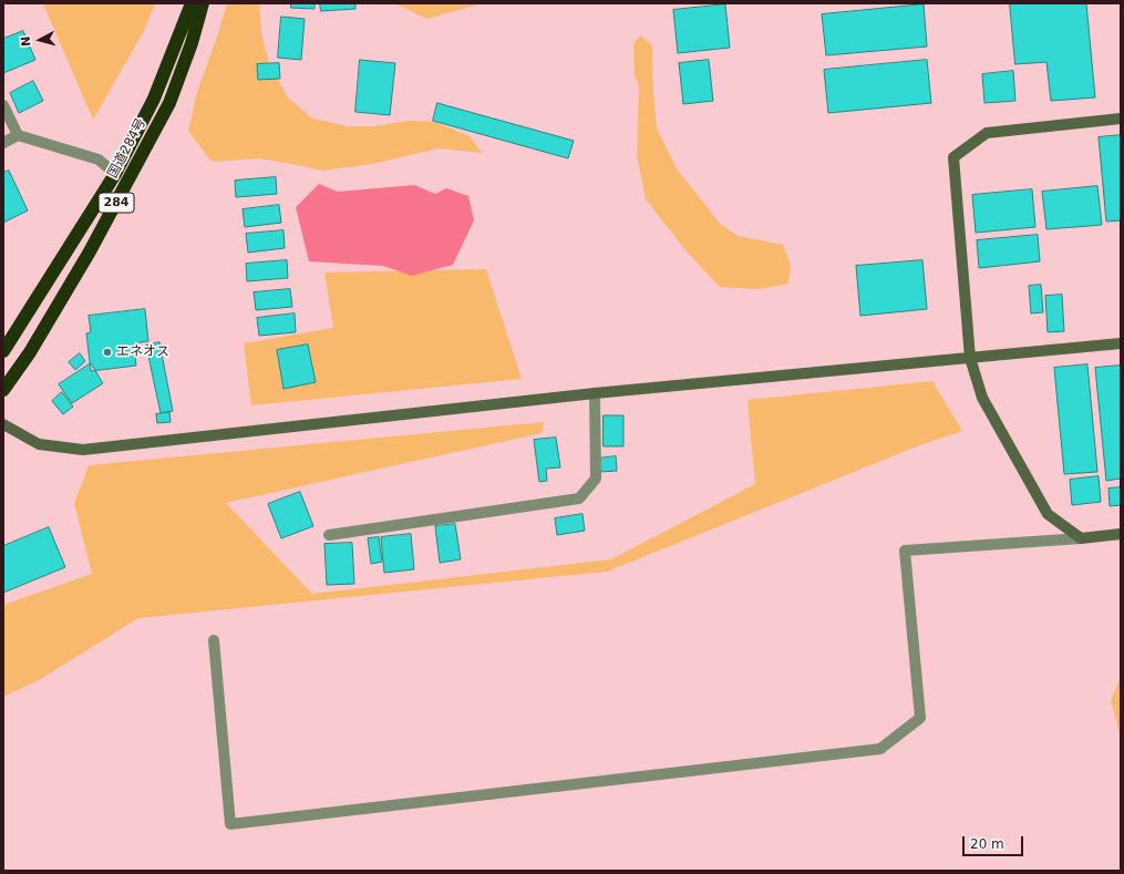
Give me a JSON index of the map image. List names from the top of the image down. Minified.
{"streets":{"highway":["国道284号","284"]},"places":["エネオス"],"scale_bar":"20 m","north":"left"}
